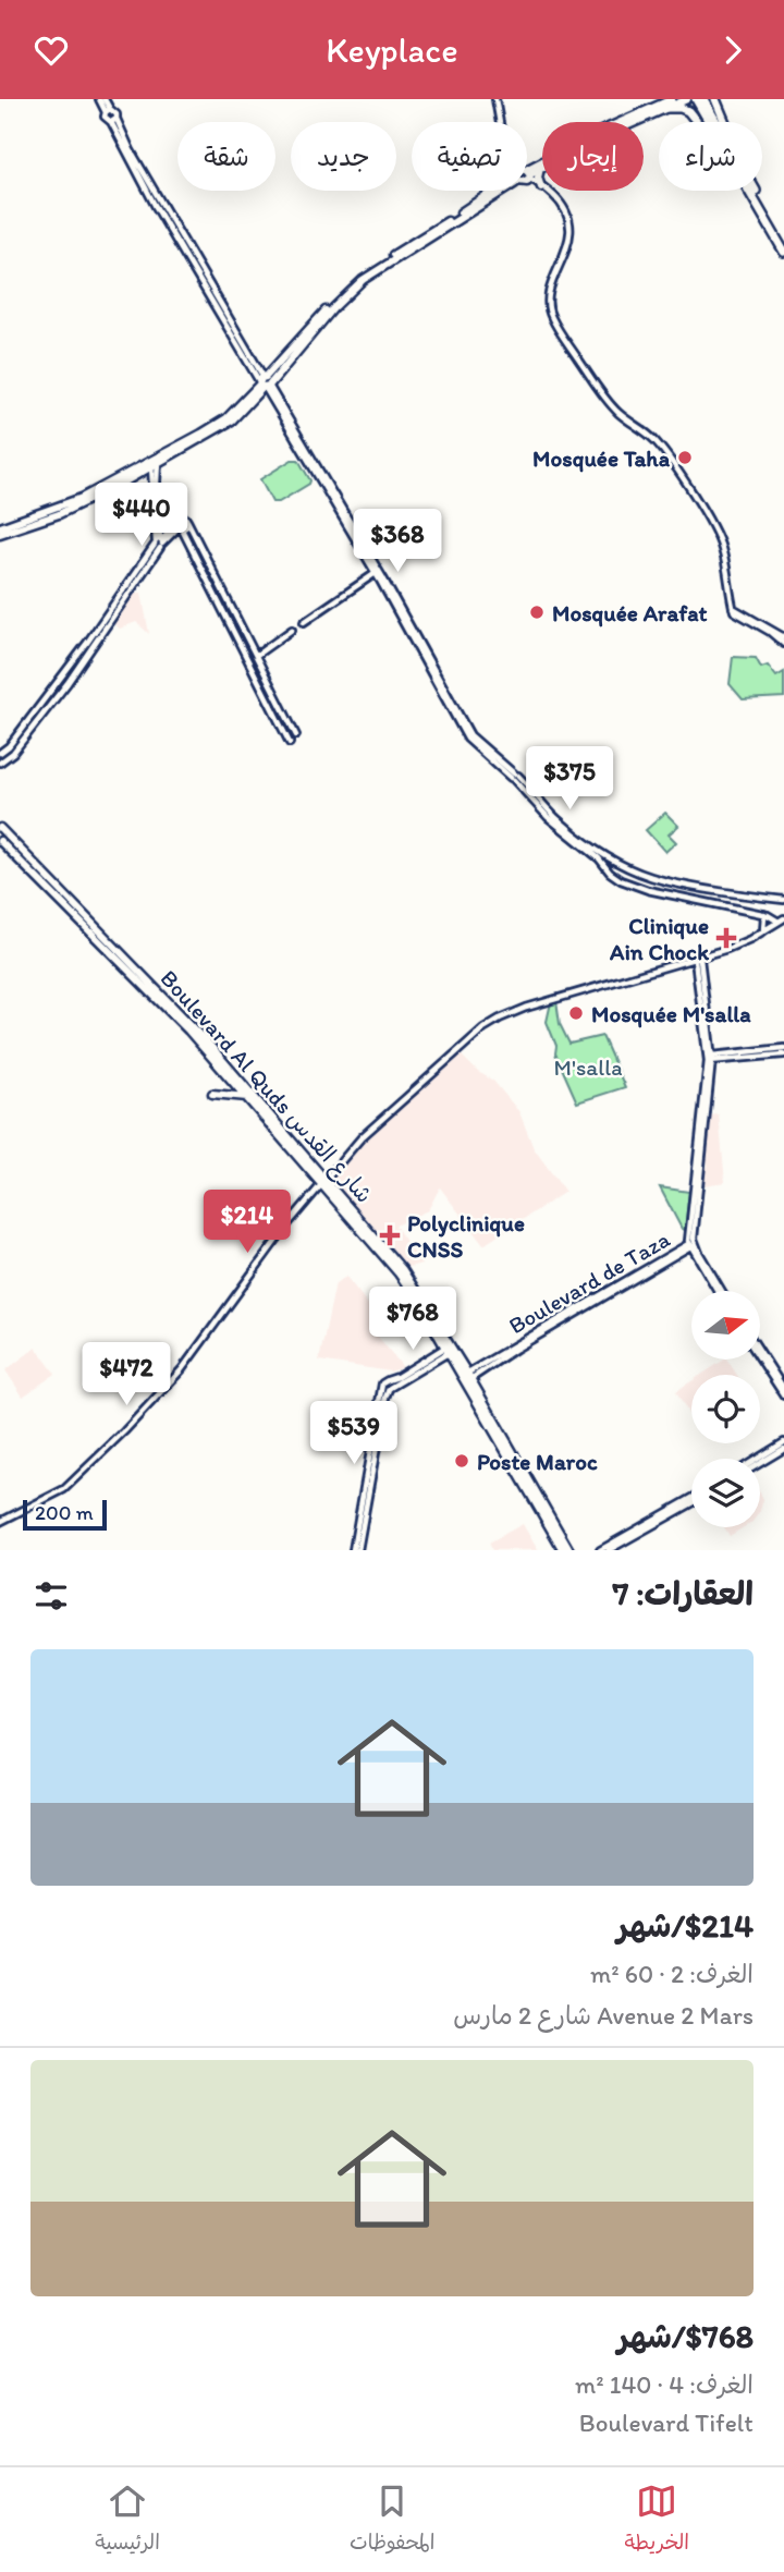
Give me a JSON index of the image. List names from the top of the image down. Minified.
{"streets":{"main road":["Boulevard Al Quds شارع القدس"],"street":["Boulevard de Taza"]},"crossings":[["Boulevard Al Quds شارع القدس","Boulevard de Taza"]],"parks":["M'salla"],"places":{"other":["Mosquée Taha","Mosquée Arafat","Mosquée M'salla","Poste Maroc"],"health":["Clinique Ain Chock","Polyclinique CNSS"]},"scale_bar":"200 m","north":"right","page":{"header":"Keyplace","chip":["شراء","إيجار","تصفية","جديد","شقة"],"price":["$440","$368","$375","$214","$768","$472","$539"],"scale":"200 m","heading":"العقارات: 7","list":[{"name":"$214/شهر","note":"الغرف: 2 · 60 m² · Avenue 2 Mars شارع 2 مارس"},{"name":"$768/شهر","note":"الغرف: 4 · 140 m² · Boulevard Tifelt"}],"tabs":["الخريطة","المحفوظات","الرئيسية"]}}
